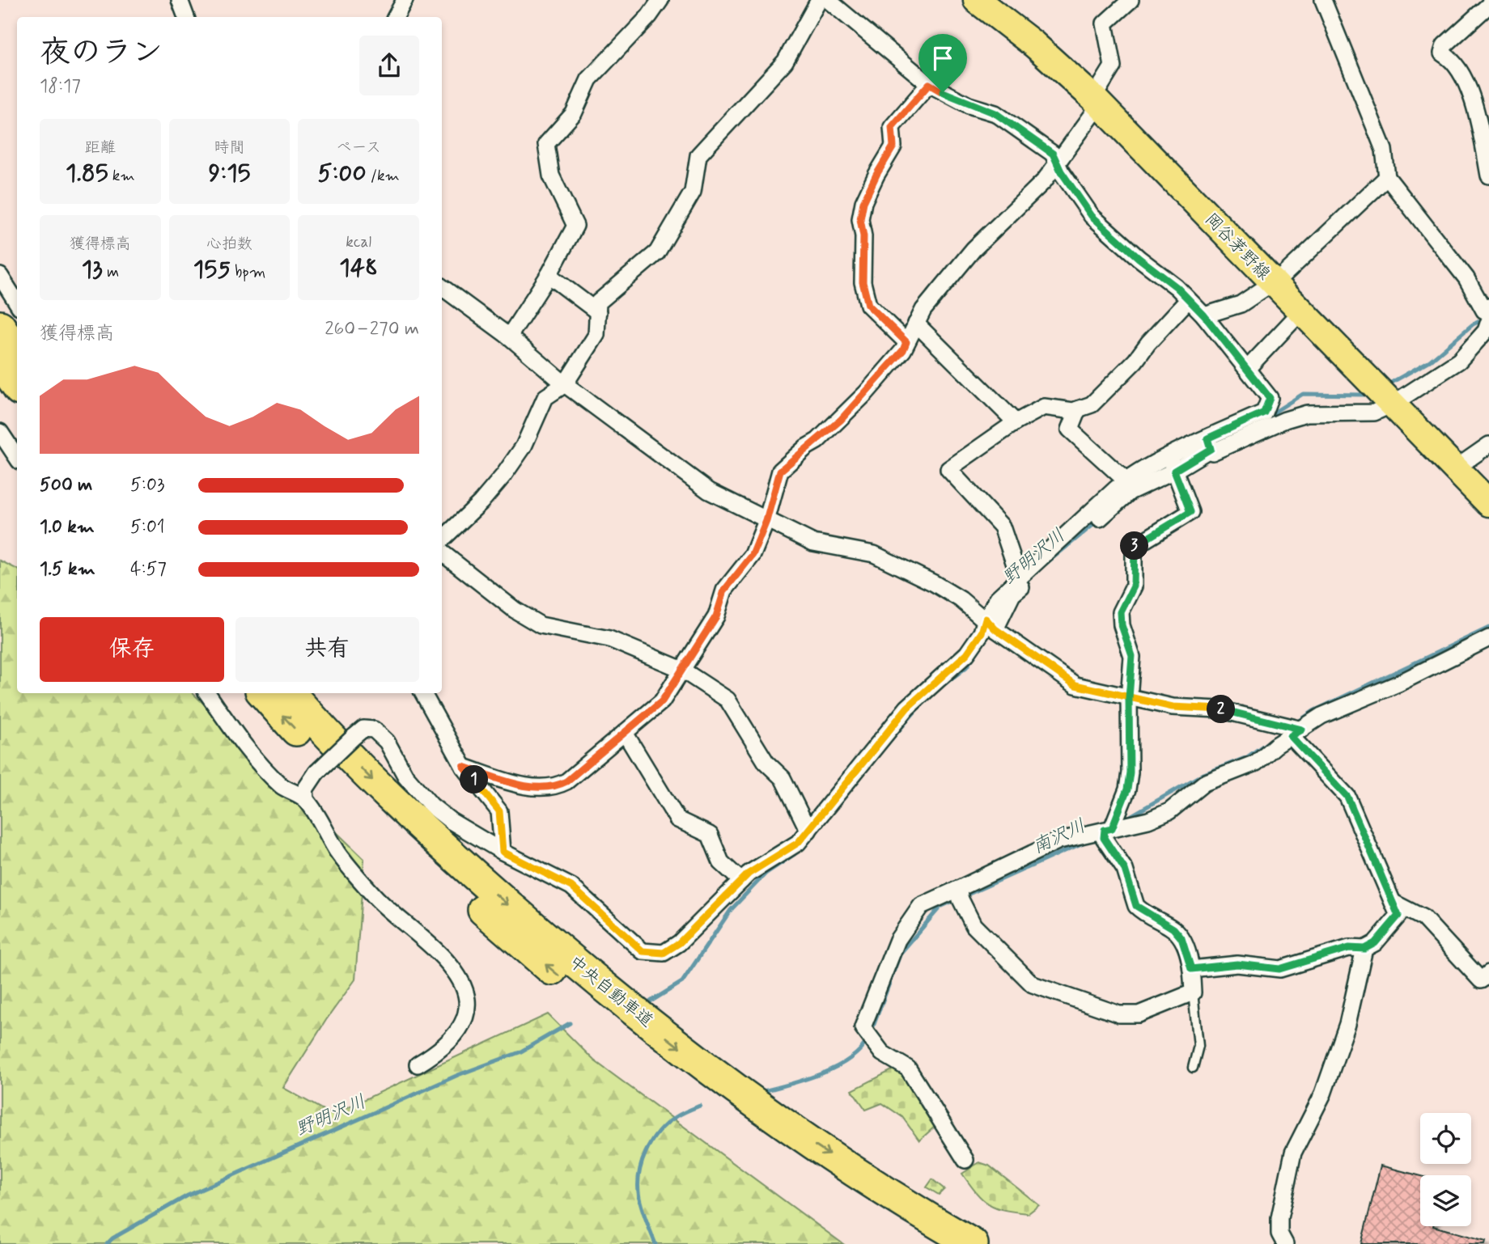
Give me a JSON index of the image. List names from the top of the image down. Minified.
{"streets":{"highway":["中央自動車道"],"main road":["岡谷茅野線"]},"water":["野明沢川","南沢川"],"page":{"heading":["夜のラン","18:17"],"stats":[["距離","1.85 km"],["時間","9:15"],["ペース","5:00 /km"],["獲得標高","13 m"],["心拍数","155 bpm"],["kcal","148"]],"chart":["獲得標高","260–270 m"],"list":[{"name":"500 m","note":"5:03"},{"name":"1.0 km","note":"5:01"},{"name":"1.5 km","note":"4:57"}],"pins":["3","2","1"],"buttons":["保存","共有"]}}
